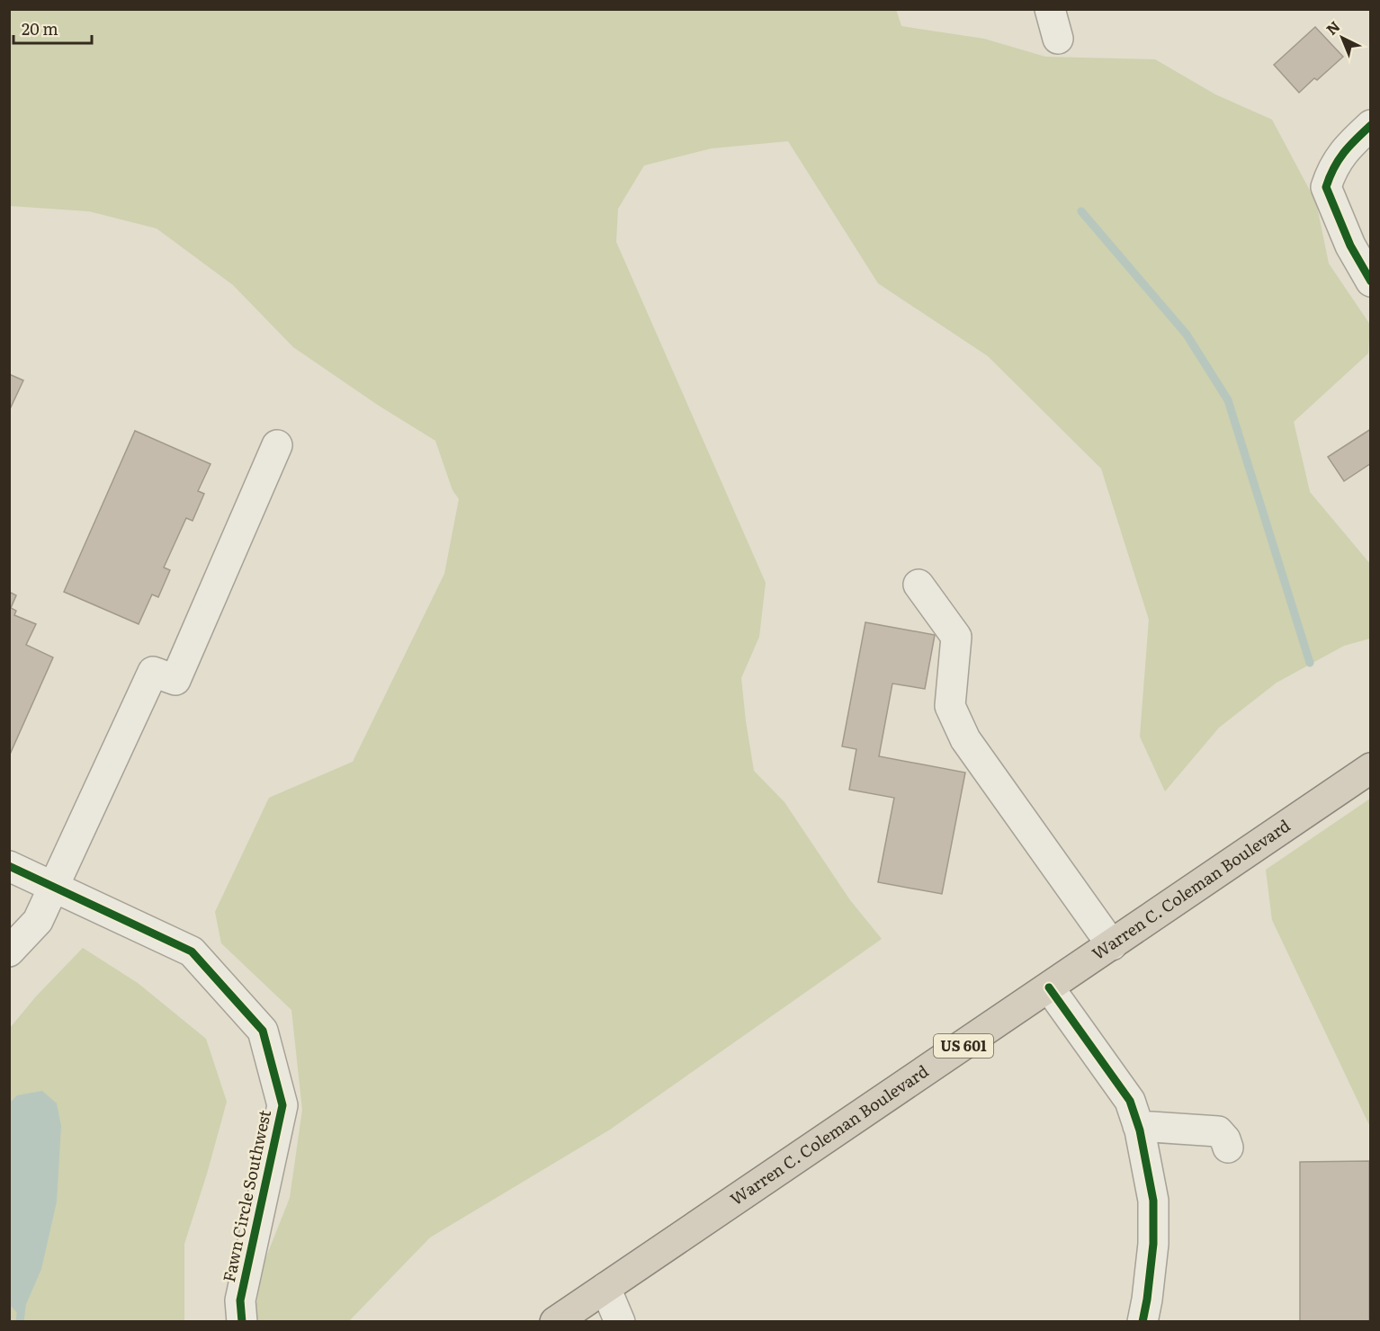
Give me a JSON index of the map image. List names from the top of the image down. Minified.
{"streets":{"highway":["Warren C. Coleman Boulevard","US 601"],"street":["Fawn Circle Southwest"]},"scale_bar":"20 m","north":"top left"}
